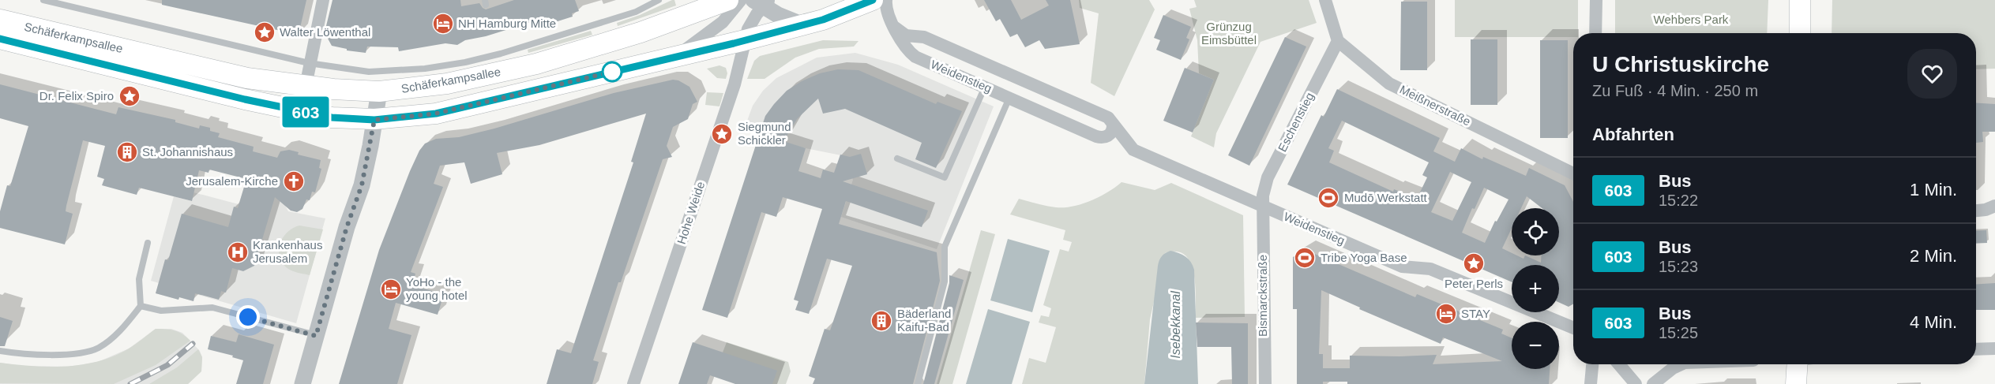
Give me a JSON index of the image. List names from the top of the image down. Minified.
{"streets":{"main road":["Schäferkampsallee"],"street":["Weidenstieg","Meißnerstraße","Eschenstieg","Hohe Weide","Bismarckstraße"]},"crossings":[["Schäferkampsallee","Hohe Weide"],["Weidenstieg","Eschenstieg"],["Weidenstieg","Bismarckstraße"],["Meißnerstraße","Eschenstieg"],["Eschenstieg","Bismarckstraße"]],"water":["Isebekkanal"],"parks":["Wehbers Park","Grünzug Eimsbüttel"],"places":{"hotel":["NH Hamburg Mitte","YoHo - the young hotel","STAY"],"place":["Walter Löwenthal","Dr. Felix Spiro","Siegmund Schickler","Peter Perls"],"building":["St. Johannishaus","Bäderland Kaifu-Bad"],"church":["Jerusalem-Kirche"],"sports":["Mudō Werkstatt","Tribe Yoga Base"],"hospital":["Krankenhaus Jerusalem"]},"lines":["bus line 603"],"page":{"on_map":"603","heading":[["U Christuskirche","Zu Fuß · 4 Min. · 250 m"],"Abfahrten"],"list":[{"mark":"603","name":"Bus","note":"15:22","value":"1 Min."},{"mark":"603","name":"Bus","note":"15:23","value":"2 Min."},{"mark":"603","name":"Bus","note":"15:25","value":"4 Min."}],"map_buttons":["+","−"]}}
